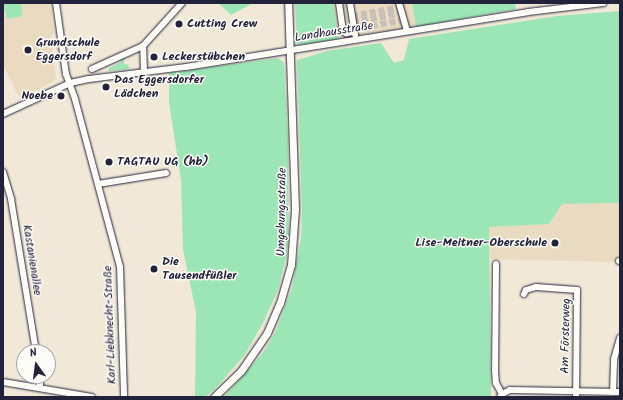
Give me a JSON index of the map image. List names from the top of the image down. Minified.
{"streets":{"main road":["Umgehungsstraße"],"street":["Landhausstraße","Kastanienallee","Karl-Liebknecht-Straße","Am Försterweg"]},"crossings":[["Landhausstraße","Umgehungsstraße"],["Landhausstraße","Karl-Liebknecht-Straße"]],"places":["Cutting Crew","Grundschule Eggersdorf","Leckerstübchen","Das Eggersdorfer Lädchen","Noebe","TAGTAU UG (hb)","Lise-Meitner-Oberschule","Die Tausendfüßler"],"north":"top"}
